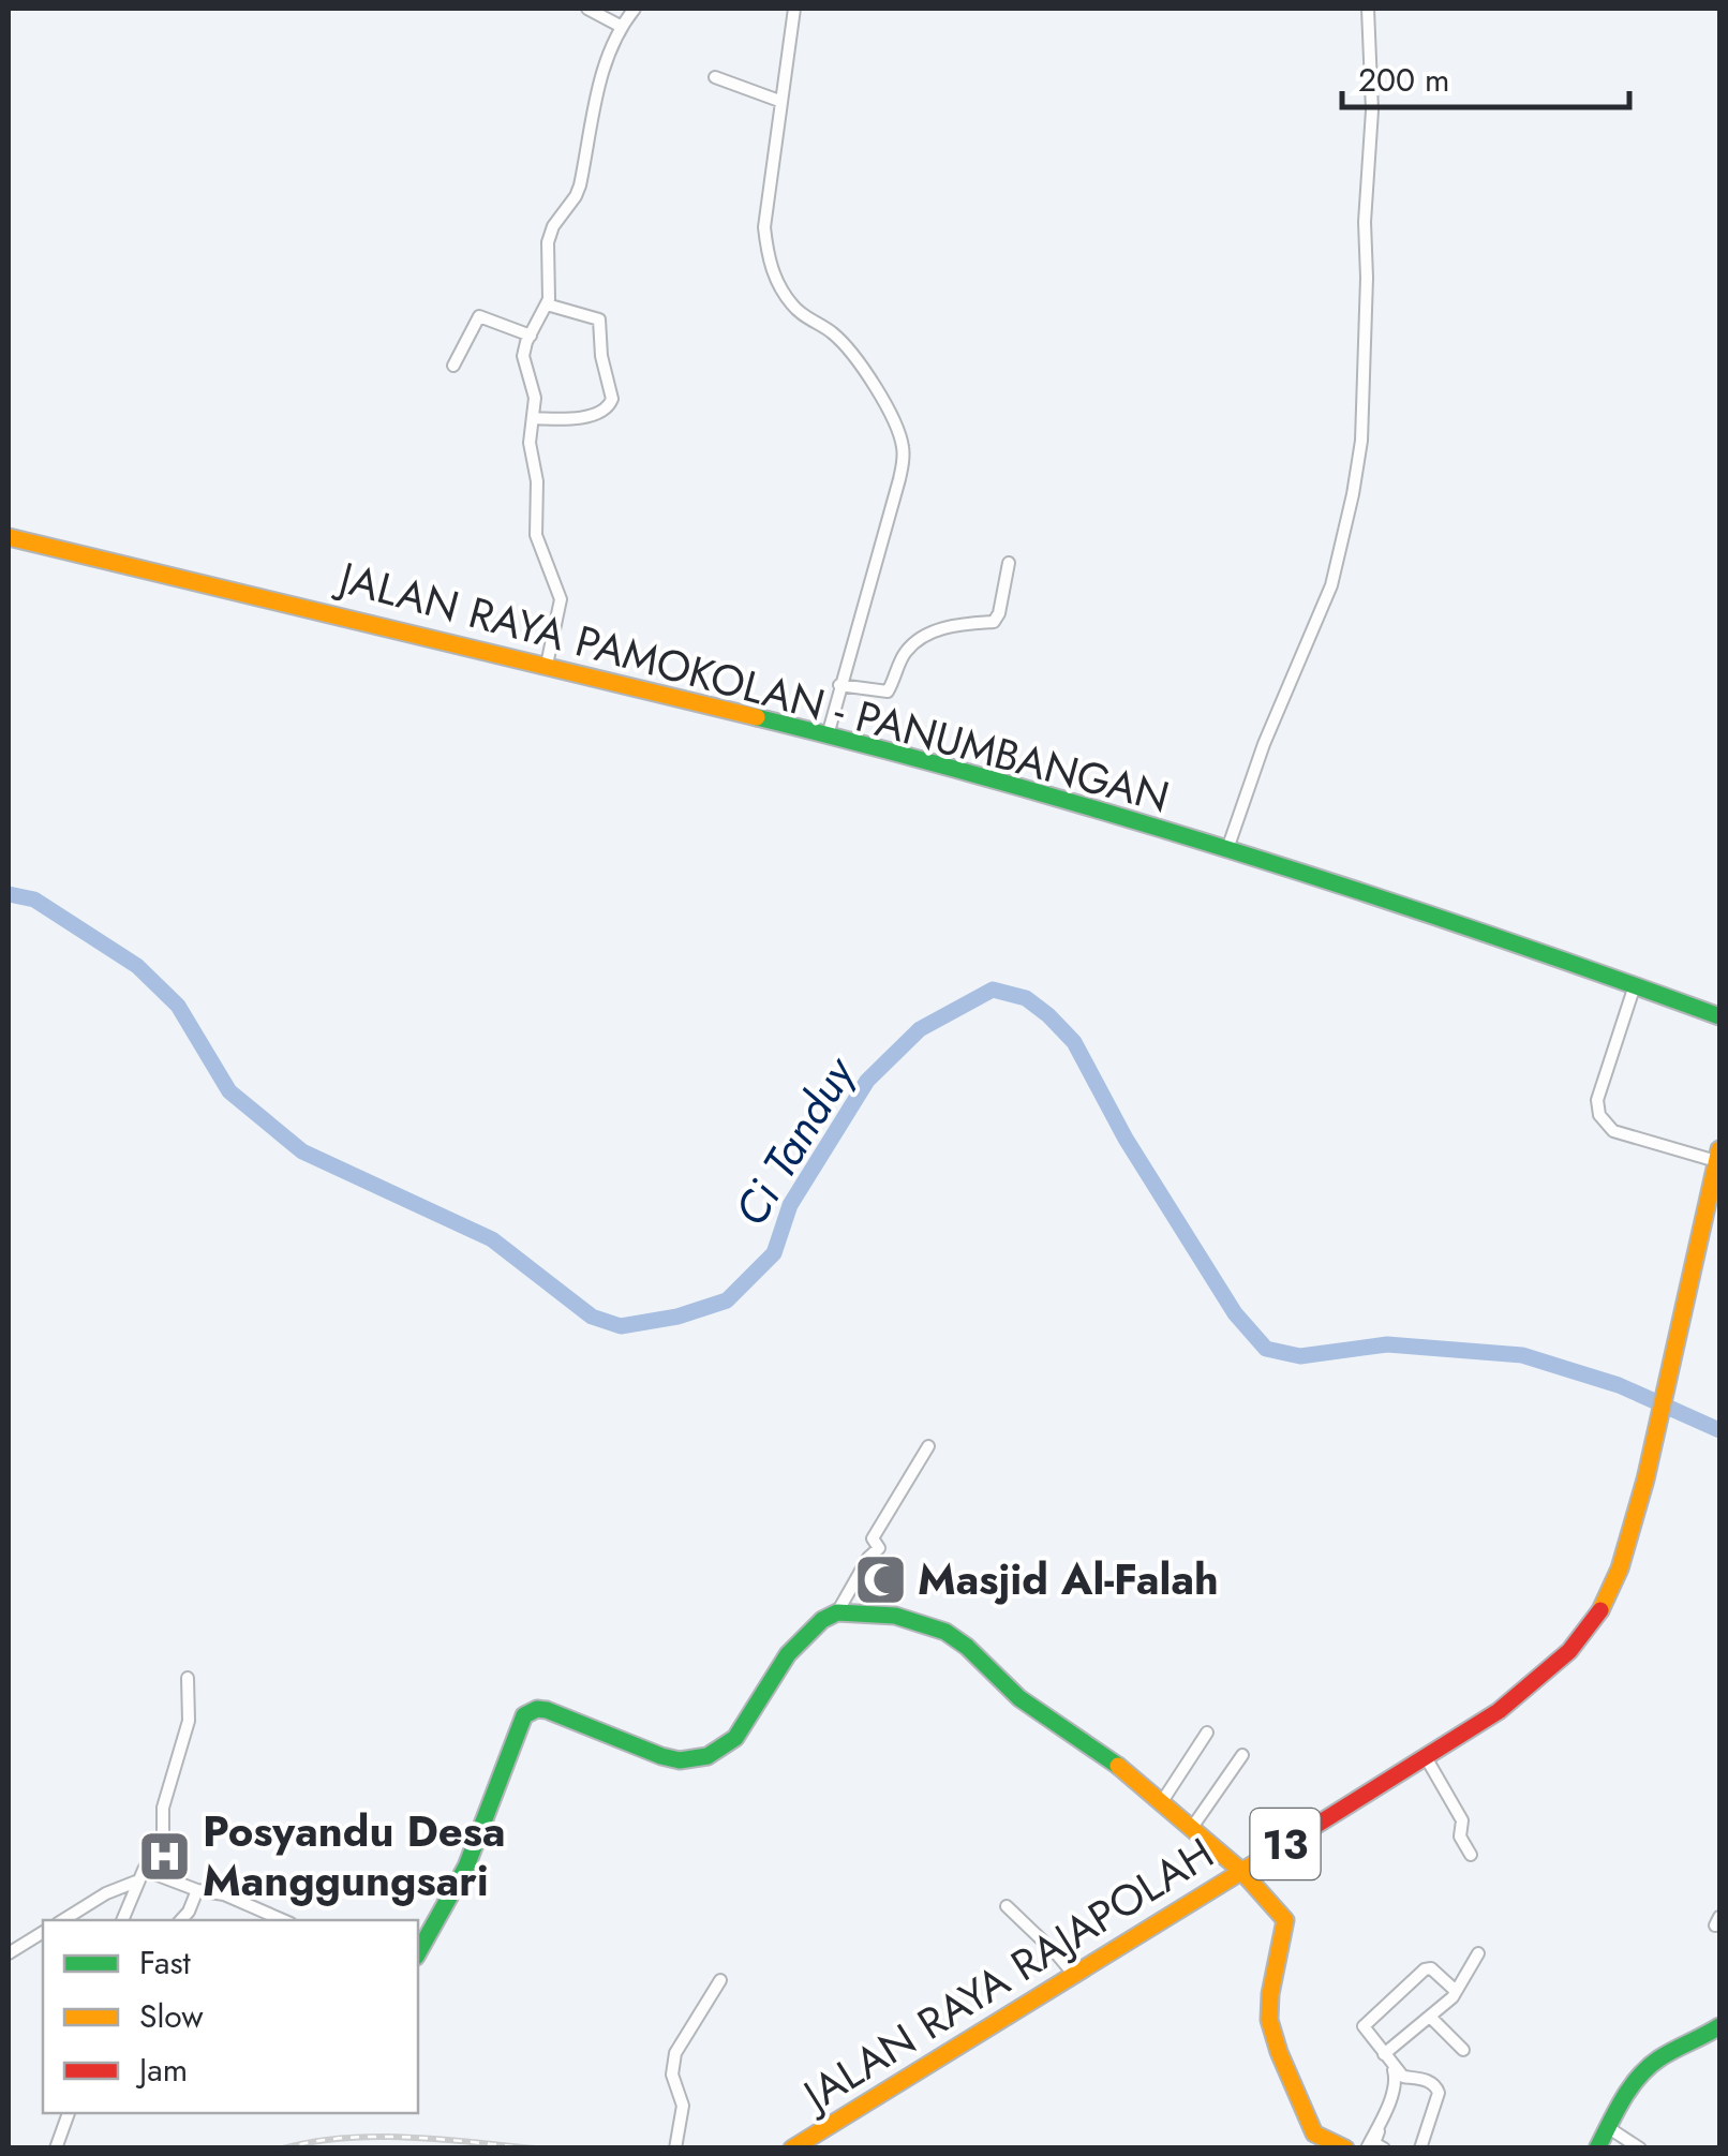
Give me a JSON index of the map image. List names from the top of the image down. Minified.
{"streets":{"main road":["JALAN RAYA PAMOKOLAN - PANUMBANGAN","13","JALAN RAYA RAJAPOLAH"]},"water":["Ci Tanduy"],"places":{"mosque":["Masjid Al-Falah"],"hospital":["Posyandu Desa Manggungsari"]},"legend":["Fast","Slow","Jam"],"scale_bar":"200 m"}
